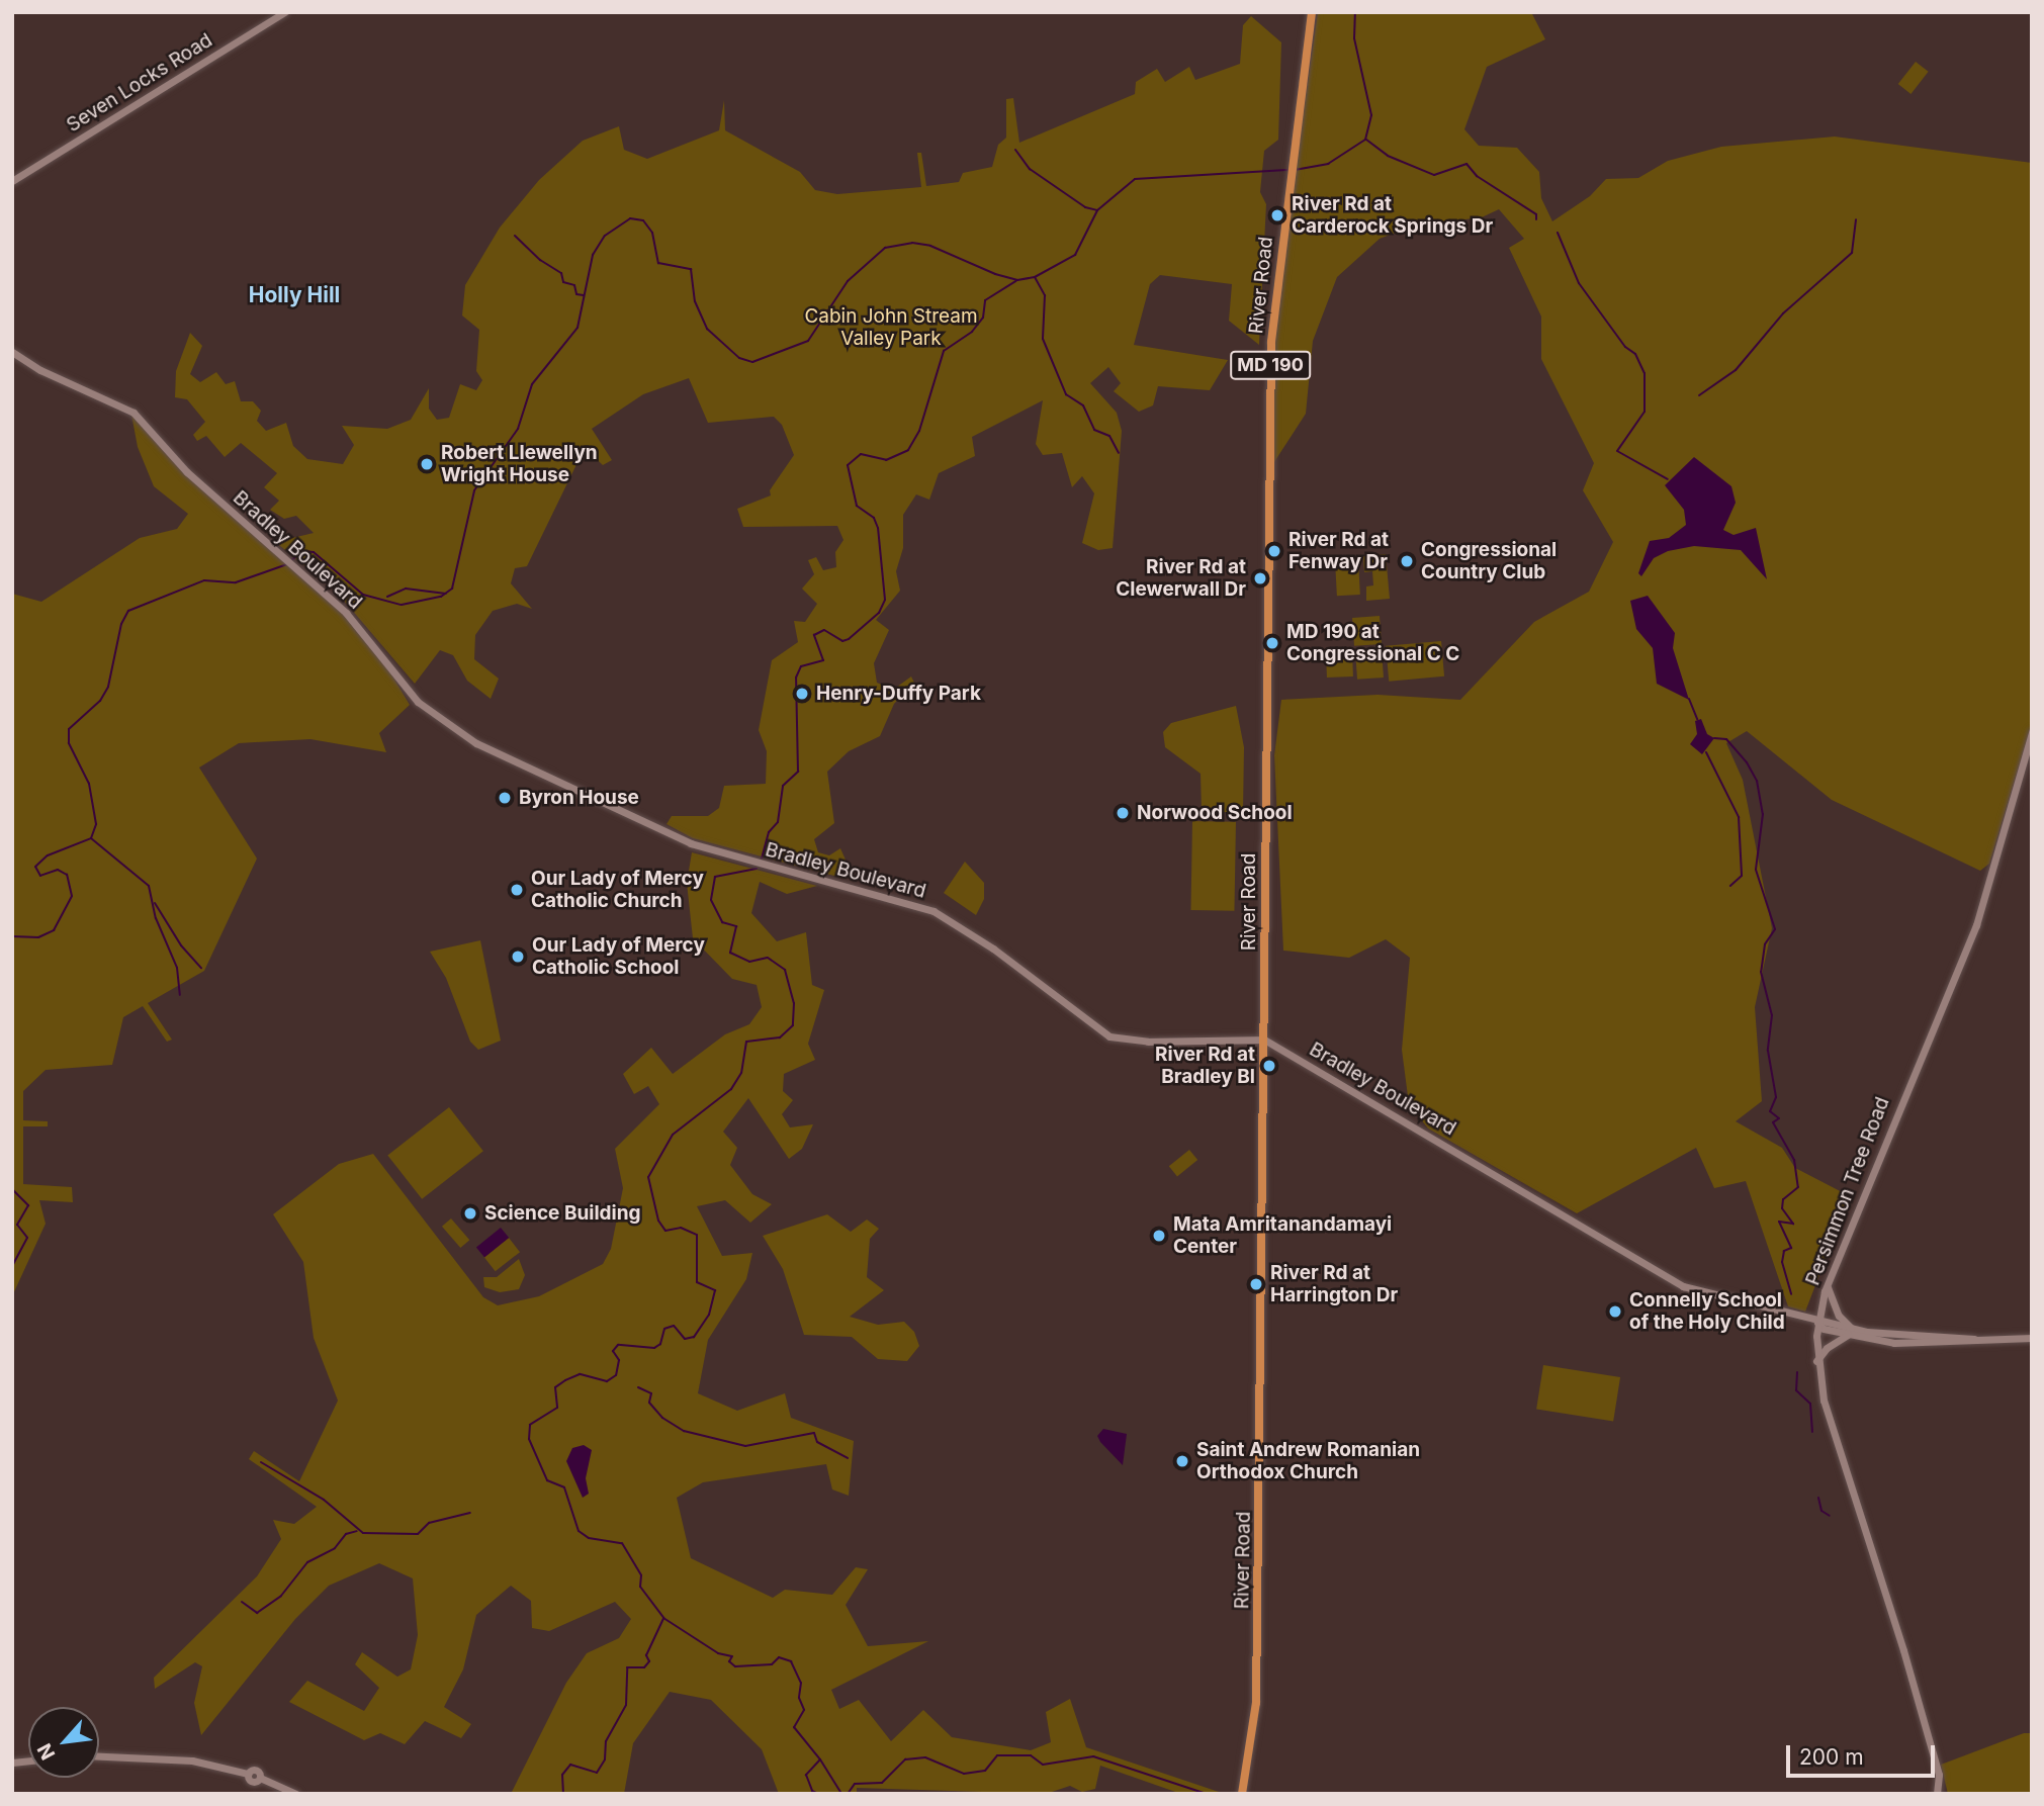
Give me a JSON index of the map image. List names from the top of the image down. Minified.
{"streets":{"main road":["Seven Locks Road","River Road","MD 190","Bradley Boulevard","Persimmon Tree Road"]},"crossings":[["River Road","Bradley Boulevard"],["Bradley Boulevard","Persimmon Tree Road"]],"districts":["Holly Hill"],"parks":["Cabin John Stream Valley Park"],"places":["River Rd at Carderock Springs Dr","Robert Llewellyn Wright House","River Rd at Fenway Dr","Congressional Country Club","River Rd at Clewerwall Dr","MD 190 at Congressional C C","Henry-Duffy Park","Byron House","Norwood School","Our Lady of Mercy Catholic Church","Our Lady of Mercy Catholic School","River Rd at Bradley Bl","Science Building","Mata Amritanandamayi Center","River Rd at Harrington Dr","Connelly School of the Holy Child","Saint Andrew Romanian Orthodox Church"],"scale_bar":"200 m","north":"bottom left"}
